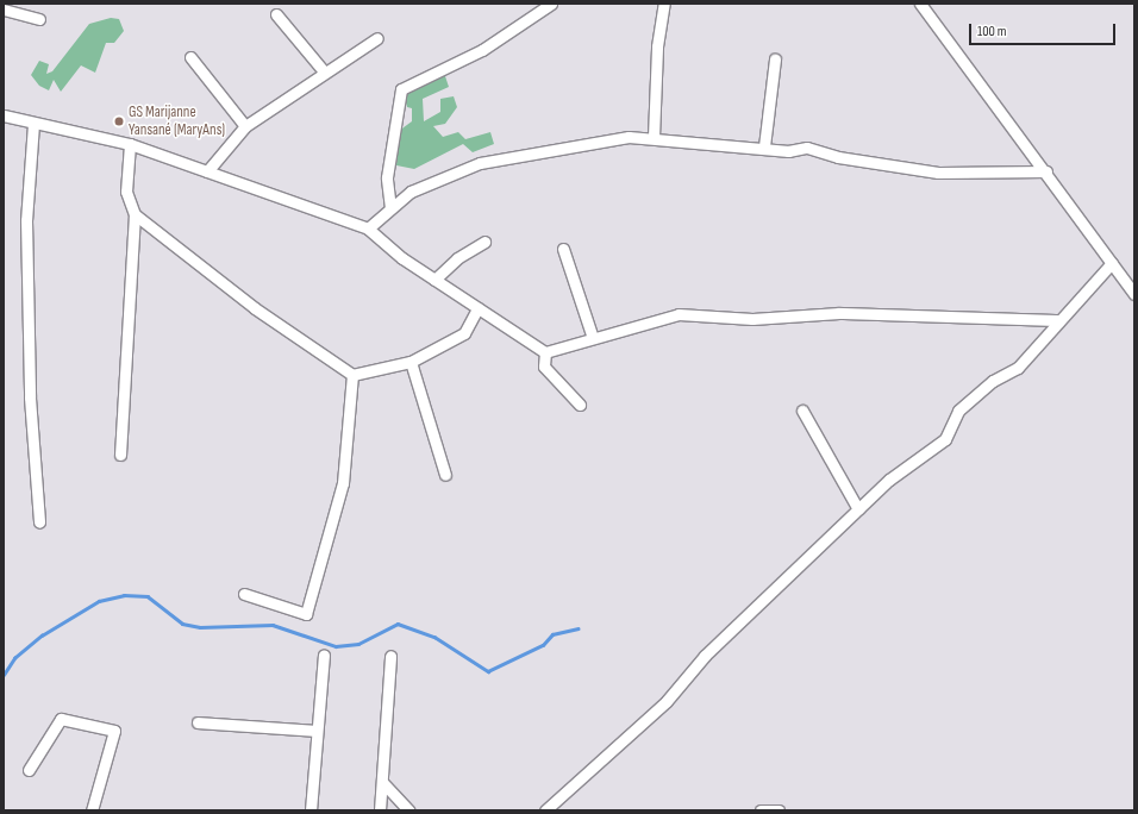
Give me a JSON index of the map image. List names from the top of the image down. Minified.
{"places":["GS Marijanne Yansané (MaryAns)"],"scale_bar":"100 m"}
